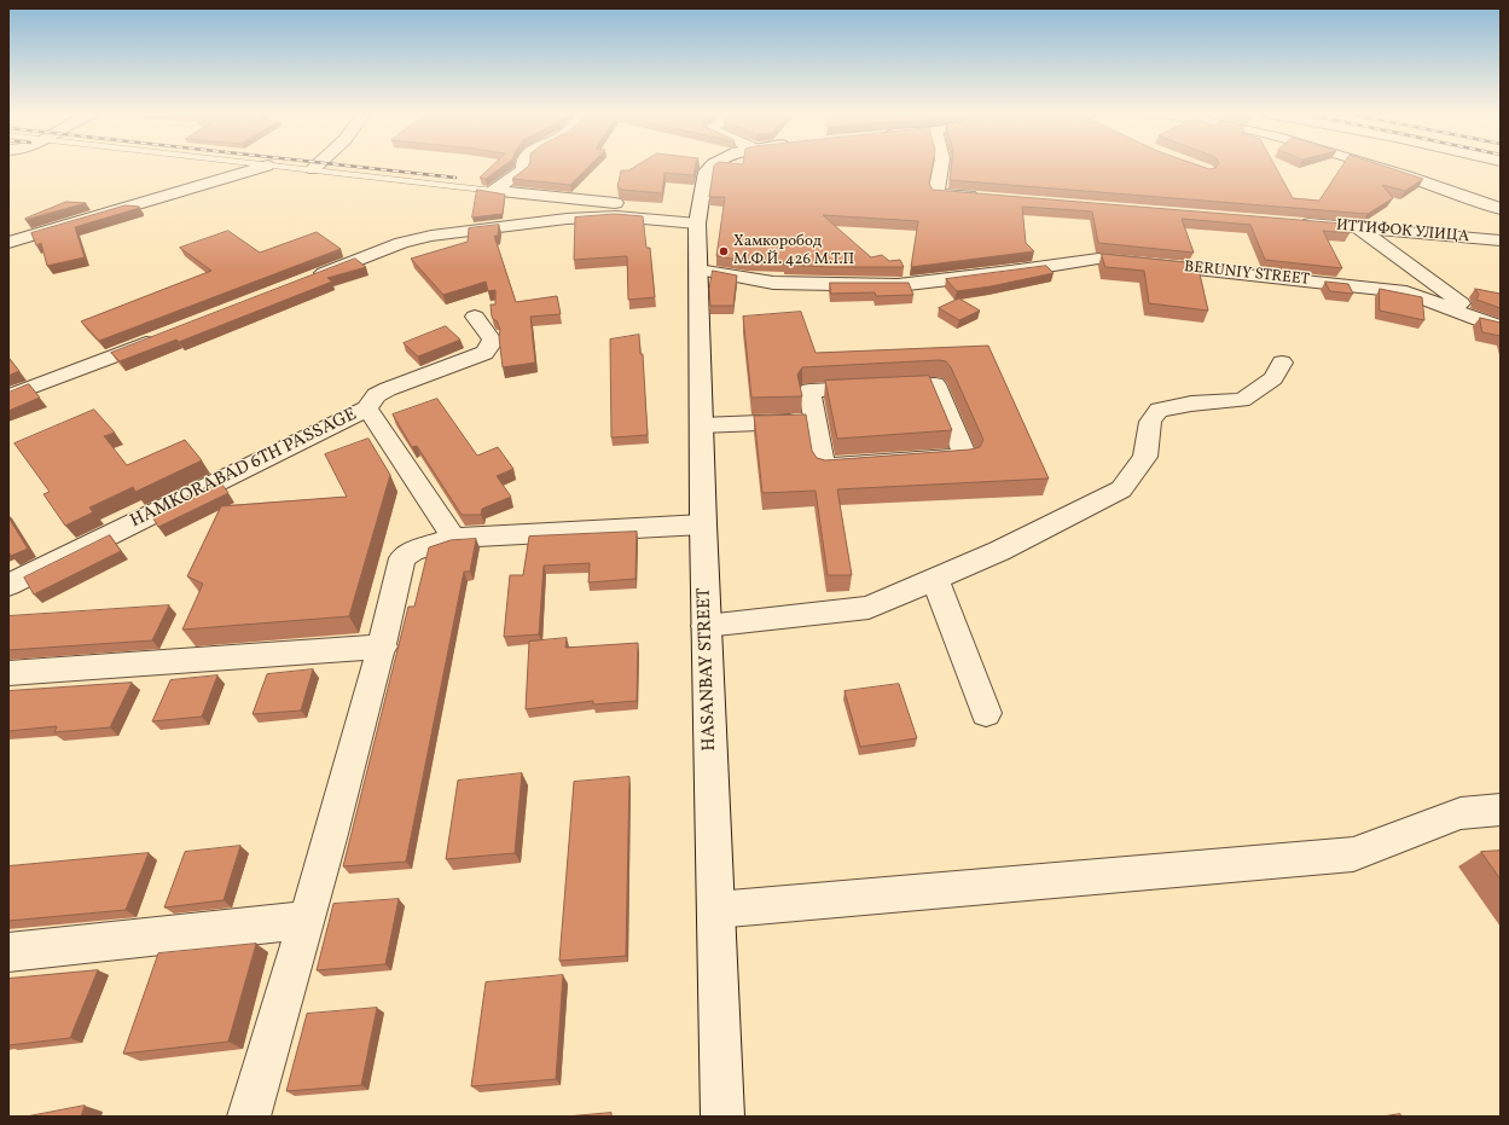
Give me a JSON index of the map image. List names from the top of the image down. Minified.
{"streets":{"street":["ИТТИФОК УЛИЦА","BERUNIY STREET","HAMKORABAD 6TH PASSAGE","HASANBAY STREET"]},"crossings":[["BERUNIY STREET","HASANBAY STREET"]],"places":["Хамкоробод М.Ф.Й. 426 М.Т.П"]}
